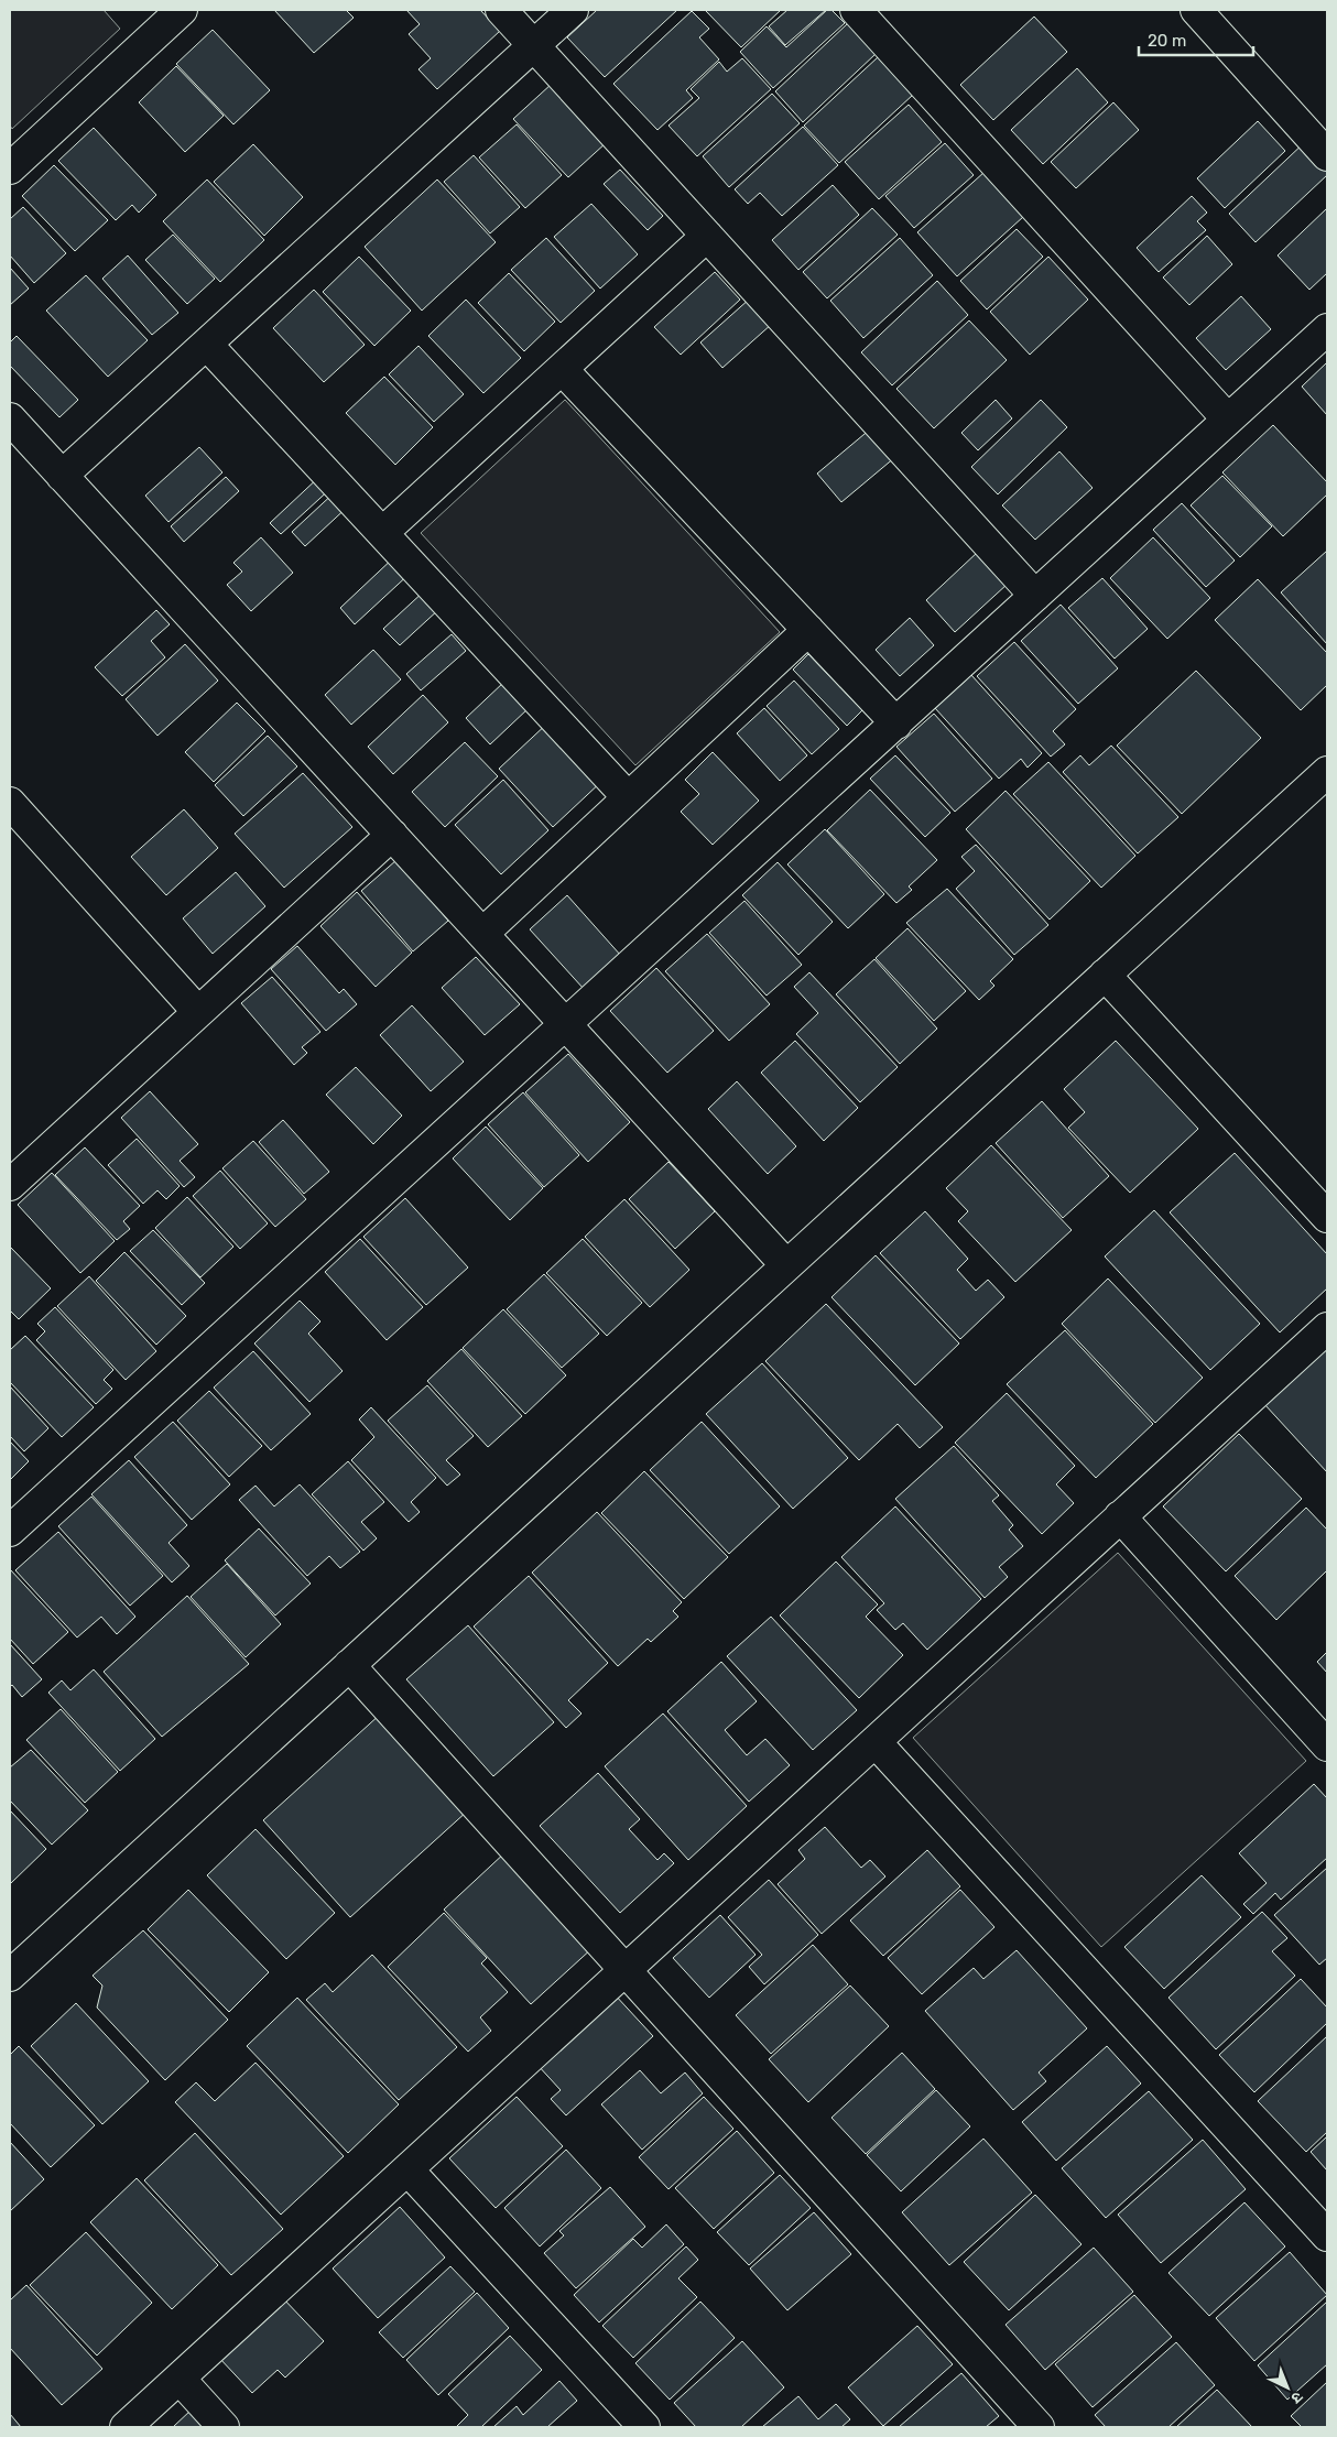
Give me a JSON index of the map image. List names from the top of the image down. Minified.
{"scale_bar":"20 m","north":"bottom right"}
